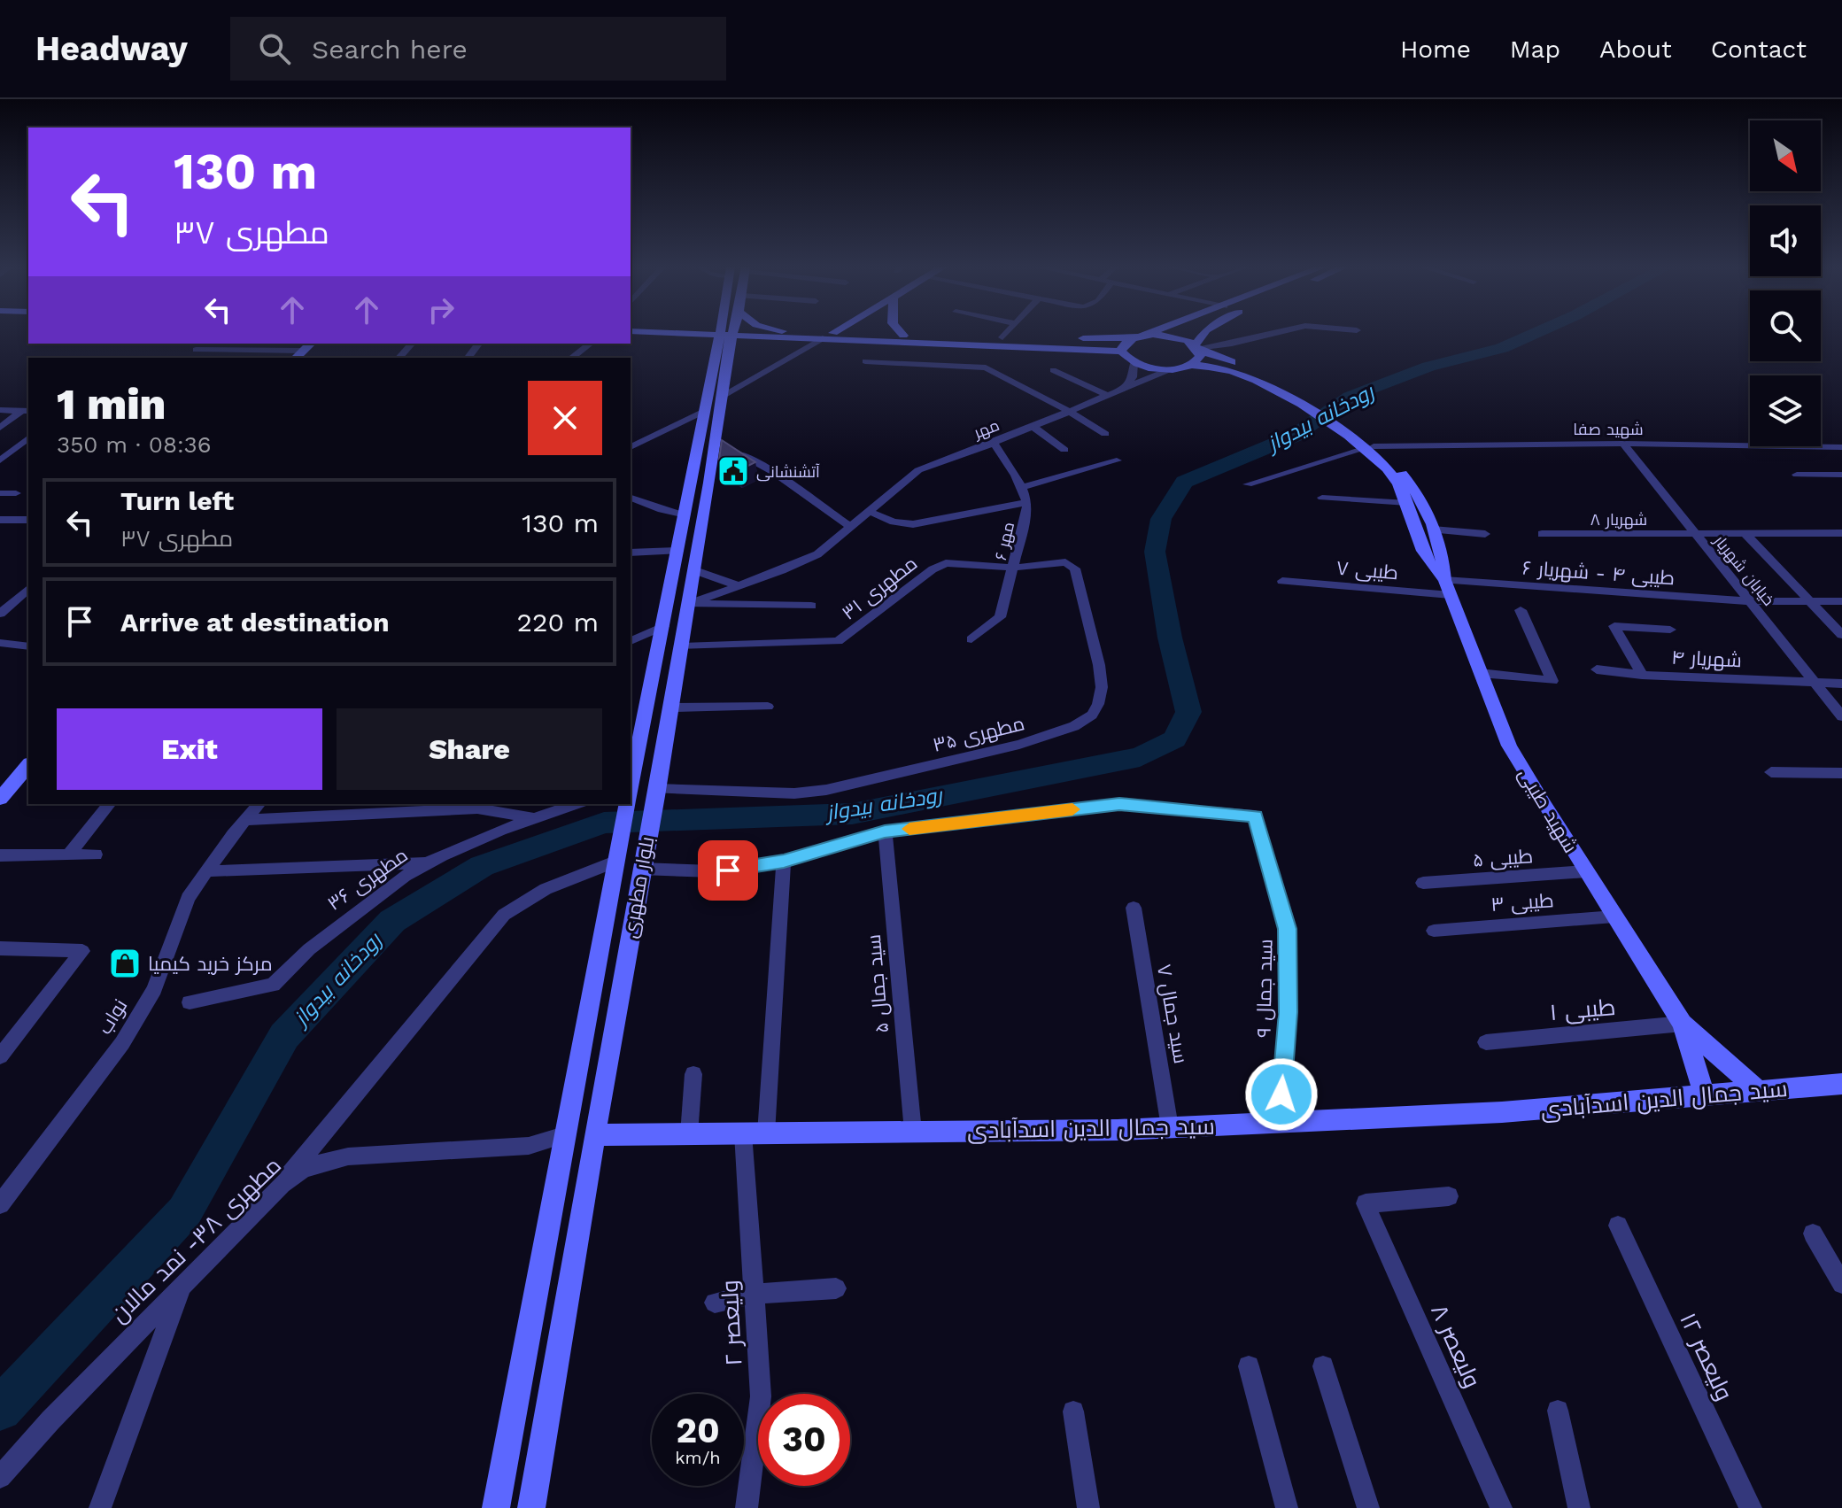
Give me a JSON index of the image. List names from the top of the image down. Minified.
{"streets":{"street":["مهر","شهید صفا","شهریار ۸","مهر ۶","طیبی ۷","خیابان شهریار","طیبی ۴ - شهریار ۶","مطهری ۳۱","شهریار ۴","مطهری ۳۵","شهید طیبی","طیبی ۵","مطهری ۳۶","بلوار مطهری","طیبی ۳","سید جمال ۵","سید جمال ۹","طیبی ۱","سید جمال ۷","نواب","سید جمال الدین اسدآبادی","مطهری ۳۸- نمد مالان","ولیعصر ۲","ولیعصر ۸","ولیعصر ۱۲"]},"crossings":[["مهر","مهر ۶"],["مهر","بلوار مطهری"],["شهید صفا","خیابان شهریار"],["شهید صفا","شهید طیبی"],["شهریار ۸","خیابان شهریار"],["مهر ۶","مطهری ۳۱"],["مهر ۶","مطهری ۳۵"],["طیبی ۷","طیبی ۴ - شهریار ۶"],["طیبی ۷","شهید طیبی"],["خیابان شهریار","طیبی ۴ - شهریار ۶"],["خیابان شهریار","شهریار ۴"],["طیبی ۴ - شهریار ۶","شهید طیبی"],["مطهری ۳۱","مطهری ۳۵"],["مطهری ۳۱","بلوار مطهری"],["مطهری ۳۵","بلوار مطهری"],["شهید طیبی","طیبی ۵"],["شهید طیبی","طیبی ۳"],["شهید طیبی","طیبی ۱"],["شهید طیبی","سید جمال الدین اسدآبادی"],["بلوار مطهری","سید جمال الدین اسدآبادی"],["بلوار مطهری","مطهری ۳۸- نمد مالان"],["سید جمال ۵","سید جمال ۹"],["سید جمال ۵","سید جمال الدین اسدآبادی"],["سید جمال ۹","سید جمال الدین اسدآبادی"],["سید جمال ۷","سید جمال الدین اسدآبادی"],["سید جمال الدین اسدآبادی","ولیعصر ۲"]],"water":["رودخانه بیدواز"],"places":{"public building":["آتشنشانی"],"shop":["مرکز خرید کیمیا"]},"north":"bottom right","page":{"header":"Headway","search":"Search here","nav":["Home","Map","About","Contact"],"turn":["130 m","مطهری ۳۷"],"heading":["1 min","350 m · 08:36"],"list":[{"name":"Turn left","note":"مطهری ۳۷","value":"130 m"},{"name":"Arrive at destination","value":"220 m"}],"buttons":["Exit","Share"],"speed":"20 km/h","limit":"30"}}
